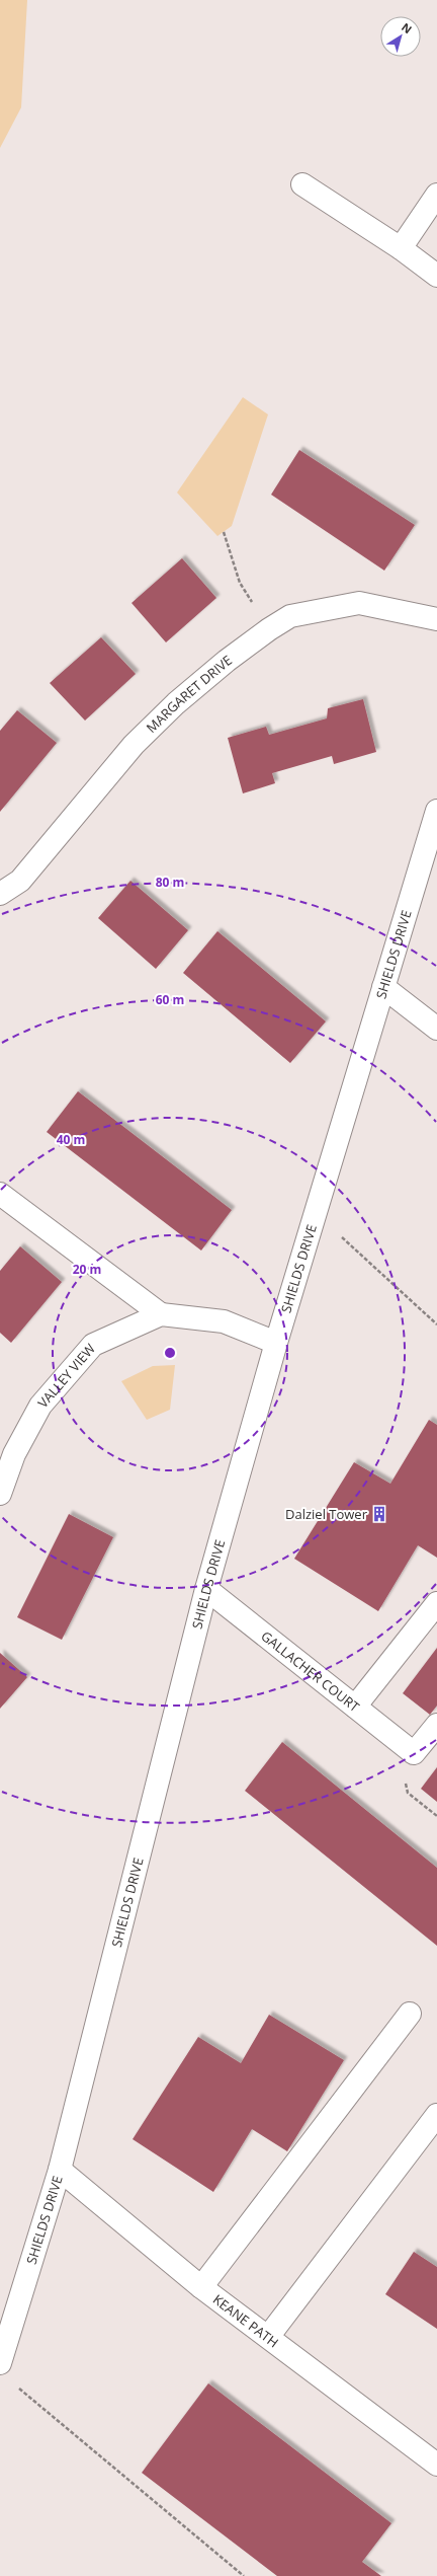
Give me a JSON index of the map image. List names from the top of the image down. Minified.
{"streets":{"street":["MARGARET DRIVE","SHIELDS DRIVE","VALLEY VIEW","GALLACHER COURT","KEANE PATH"]},"crossings":[["SHIELDS DRIVE","GALLACHER COURT"],["SHIELDS DRIVE","KEANE PATH"]],"places":{"building":["Dalziel Tower"]},"north":"top right","rings":["80 m","60 m","40 m","20 m"]}
